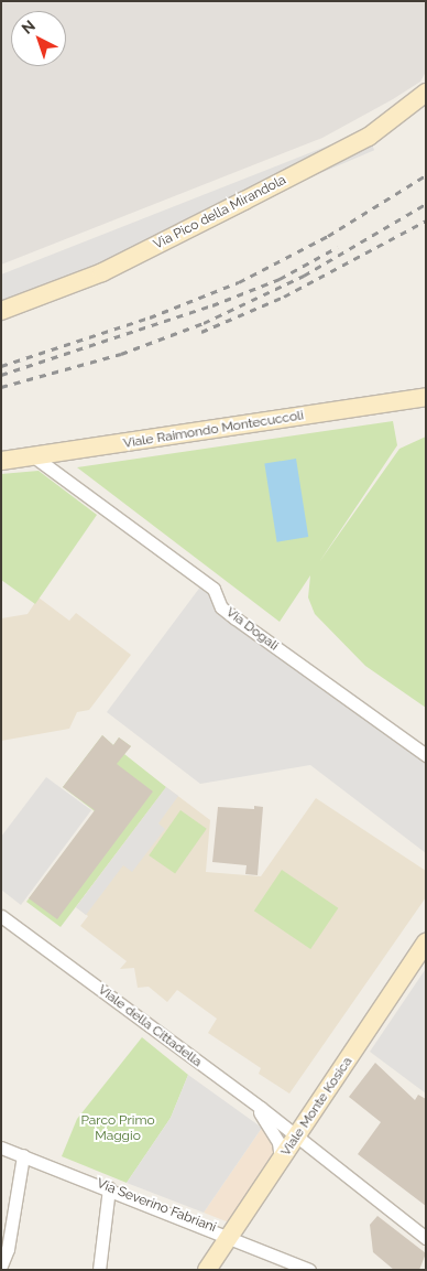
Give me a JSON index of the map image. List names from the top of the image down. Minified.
{"streets":{"street":["Via Pico della Mirandola","Viale Raimondo Montecuccoli","Via Dogali","Viale della Cittadella","Viale Monte Kosica","Via Severino Fabriani"]},"crossings":[["Viale Raimondo Montecuccoli","Via Dogali"],["Viale della Cittadella","Viale Monte Kosica"],["Viale Monte Kosica","Via Severino Fabriani"]],"parks":["Parco Primo Maggio"],"north":"top left"}
